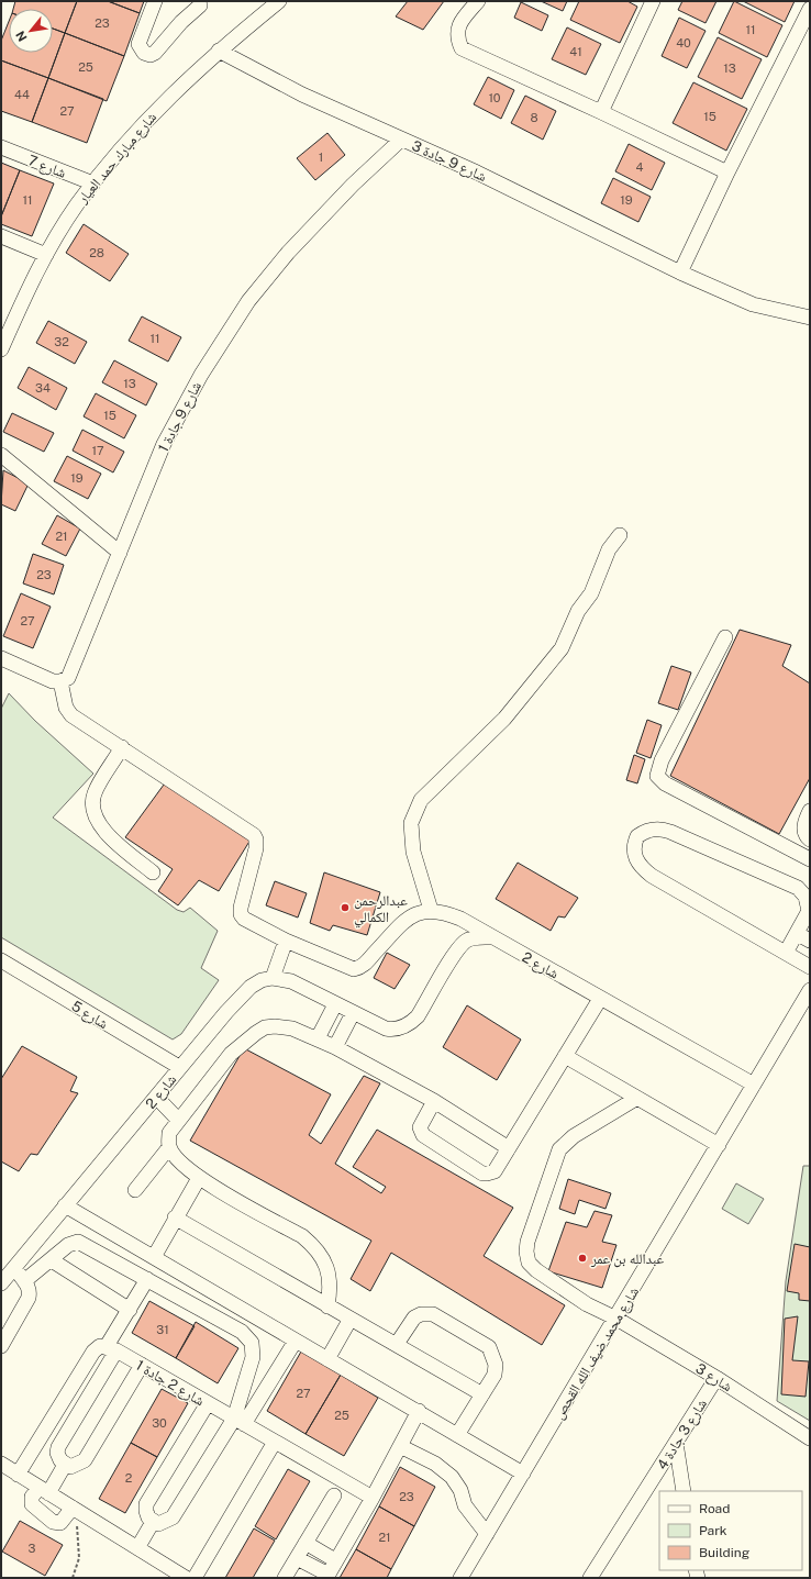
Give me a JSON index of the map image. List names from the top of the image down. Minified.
{"streets":{"street":["شارع مبارك حمد العيار","شارع 9 جادة 3","شارع 7","شارع 9 جادة 1","شارع 2","شارع 5","شارع محمد ضيف الله القحص","شارع 3","شارع 2 جادة 1","شارع 3 جادة 4"]},"crossings":[["شارع مبارك حمد العيار","شارع 9 جادة 3"],["شارع مبارك حمد العيار","شارع 7"],["شارع 9 جادة 3","شارع 9 جادة 1"],["شارع 2","شارع 5"],["شارع 2","شارع محمد ضيف الله القحص"],["شارع محمد ضيف الله القحص","شارع 3"],["شارع 3","شارع 3 جادة 4"]],"places":["عبدالرحمن الكمالي","عبدالله بن عمر"],"house_numbers":["23","11","40","41","25","13","44","10","27","15","8","1","4","11","19","28","11","32","13","34","15","17","19","21","23","27","31","27","25","30","2","23","21","3"],"legend":["Road","Park","Building"],"north":"bottom left"}
